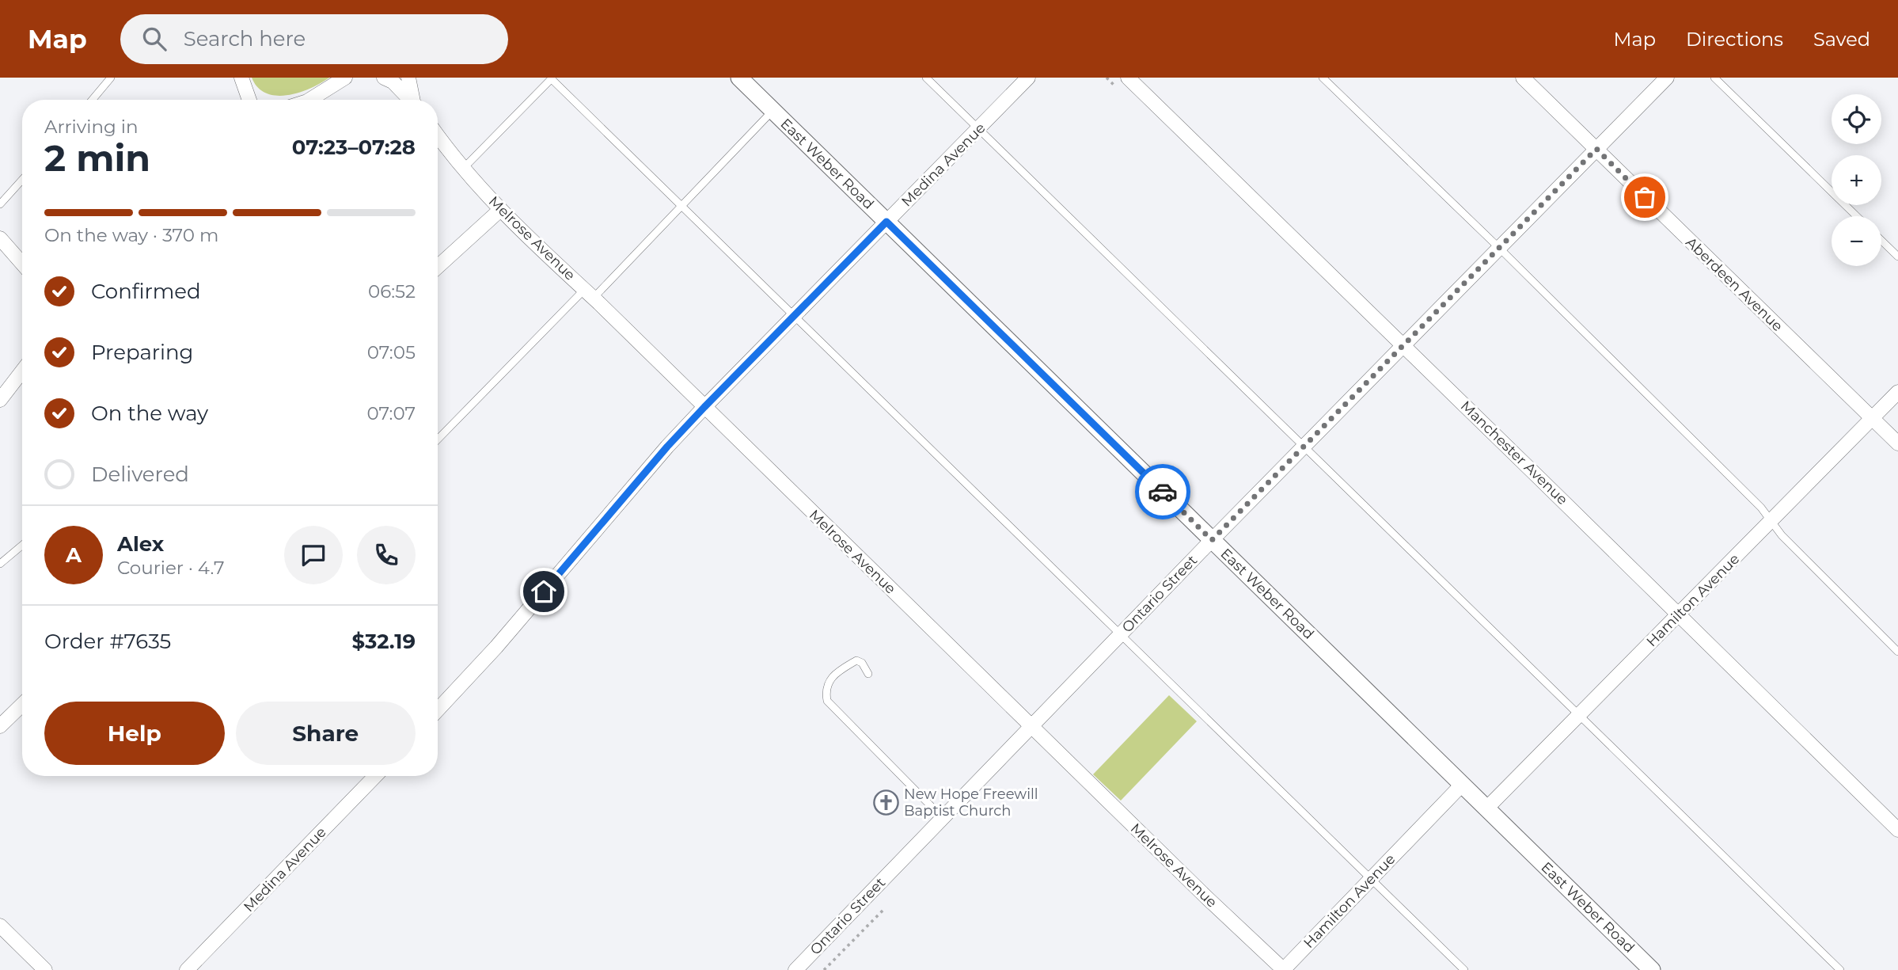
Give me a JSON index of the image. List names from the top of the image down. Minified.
{"streets":{"street":["East Weber Road","Medina Avenue","Melrose Avenue","Aberdeen Avenue","Manchester Avenue","Ontario Street","Hamilton Avenue"]},"crossings":[["East Weber Road","Medina Avenue"],["East Weber Road","Ontario Street"],["East Weber Road","Hamilton Avenue"],["Medina Avenue","Melrose Avenue"],["Melrose Avenue","Ontario Street"],["Melrose Avenue","Hamilton Avenue"],["Aberdeen Avenue","Ontario Street"],["Aberdeen Avenue","Hamilton Avenue"],["Manchester Avenue","Ontario Street"],["Manchester Avenue","Hamilton Avenue"]],"places":{"church":["New Hope Freewill Baptist Church"]},"page":{"header":"Map","search":"Search here","nav":["Map","Directions","Saved"],"map_buttons":["+","−"],"heading":["2 min","Arriving in","07:23–07:28"],"panel":["Alex","Courier · 4.7","Order #7635","$32.19"],"bar":"On the way · 370 m","list":[["Confirmed","06:52"],["Preparing","07:05"],["On the way","07:07"],"Delivered"],"round":"A","buttons":["Help","Share"]}}
